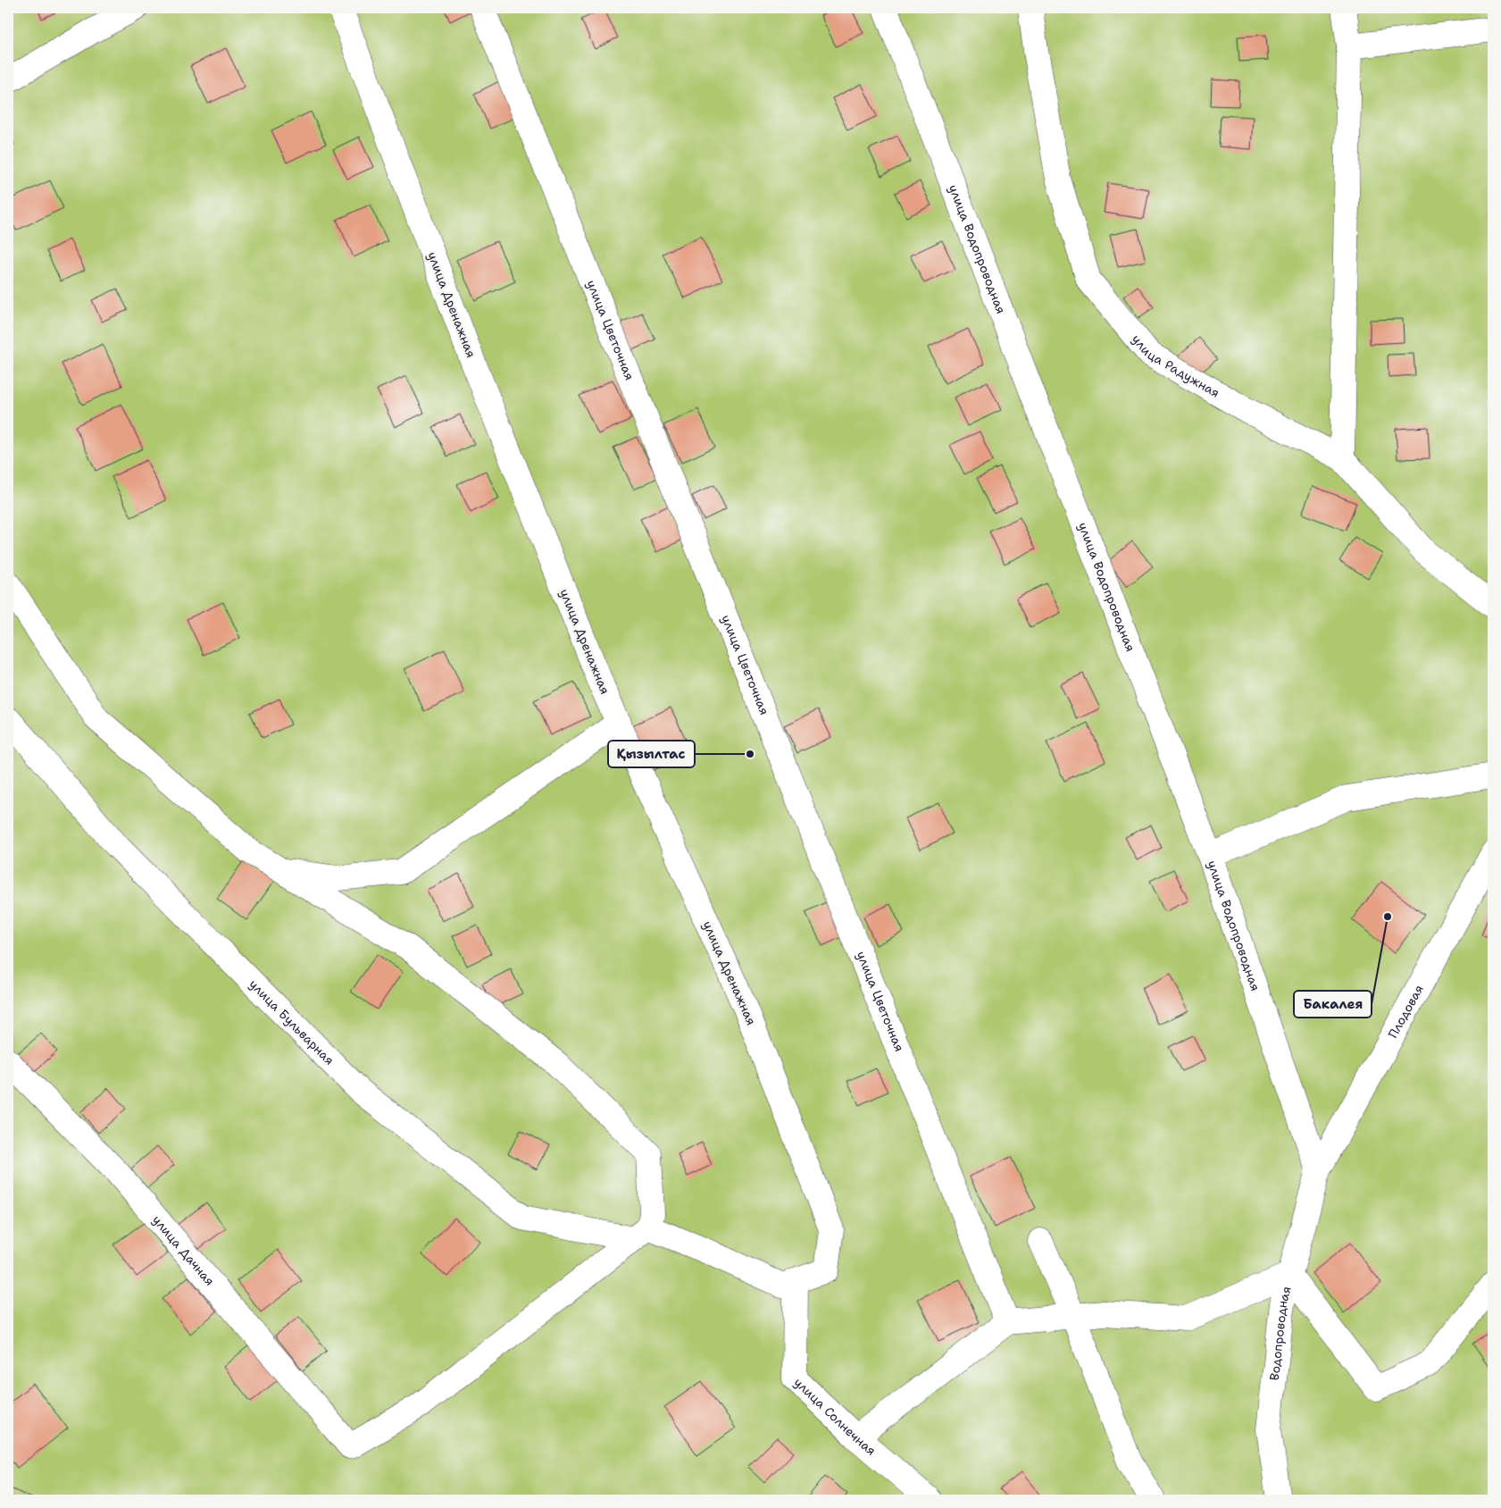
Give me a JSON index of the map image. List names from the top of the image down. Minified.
{"streets":{"street":["улица Водопроводная","улица Дренажная","улица Цветочная","улица Радужная","Плодовая","улица Бульварная","улица Дачная","Водопроводная","улица Солнечная"]},"crossings":[["улица Водопроводная","Плодовая"],["улица Водопроводная","Водопроводная"],["улица Дренажная","улица Бульварная"],["Плодовая","Водопроводная"],["улица Бульварная","улица Дачная"],["улица Бульварная","улица Солнечная"]],"places":["Қызылтас","Бакалея"]}
